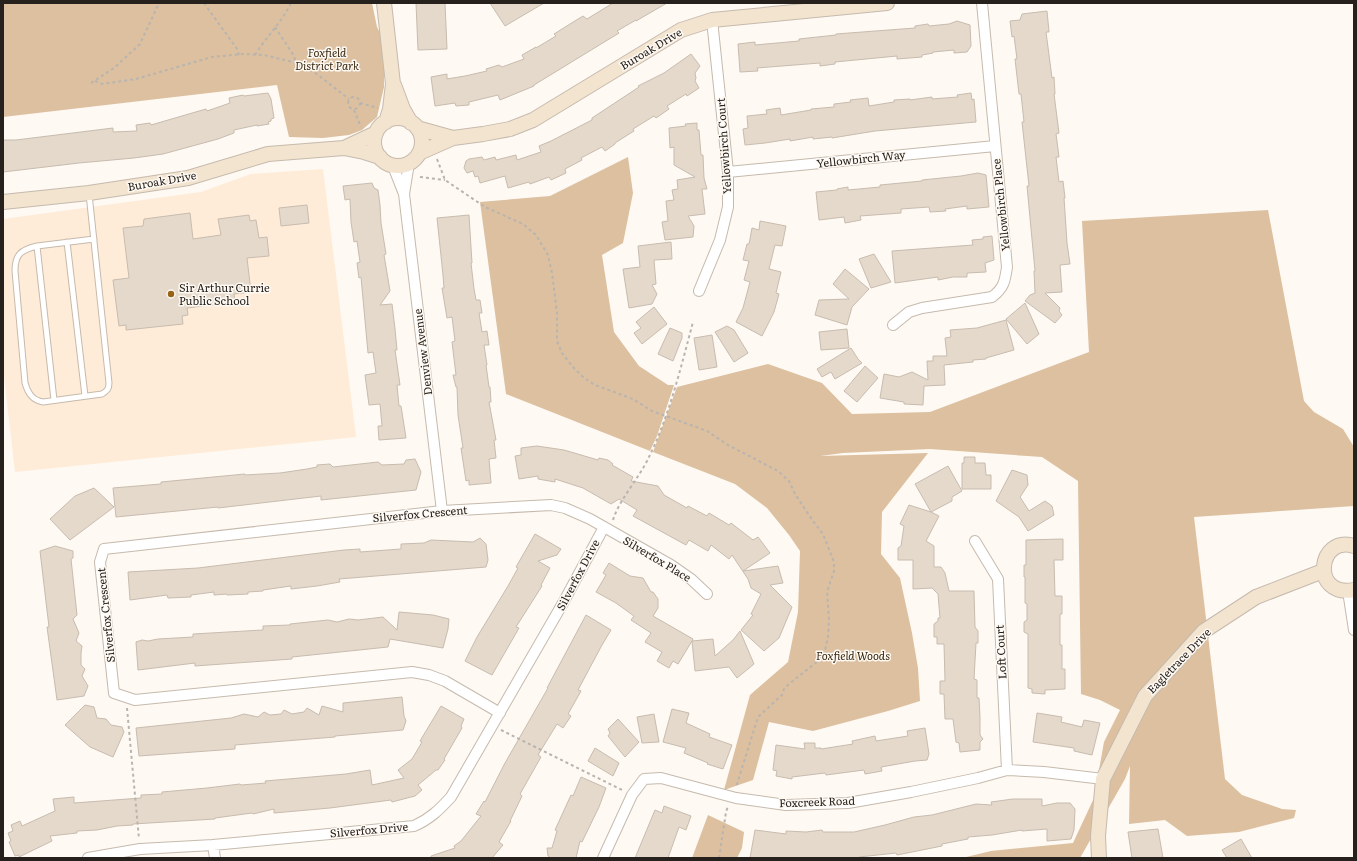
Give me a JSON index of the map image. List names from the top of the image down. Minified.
{"streets":{"street":["Buroak Drive","Yellowbirch Court","Yellowbirch Way","Yellowbirch Place","Denview Avenue","Silverfox Crescent","Silverfox Place","Silverfox Drive","Loft Court","Eagletrace Drive","Foxcreek Road"]},"crossings":[["Buroak Drive","Yellowbirch Court"],["Buroak Drive","Denview Avenue"],["Yellowbirch Court","Yellowbirch Way"],["Yellowbirch Way","Yellowbirch Place"],["Denview Avenue","Silverfox Crescent"],["Silverfox Crescent","Silverfox Place"],["Silverfox Crescent","Silverfox Drive"],["Silverfox Place","Silverfox Drive"],["Loft Court","Foxcreek Road"],["Eagletrace Drive","Foxcreek Road"]],"parks":["Foxfield District Park","Foxfield Woods"],"places":["Sir Arthur Currie Public School"]}
